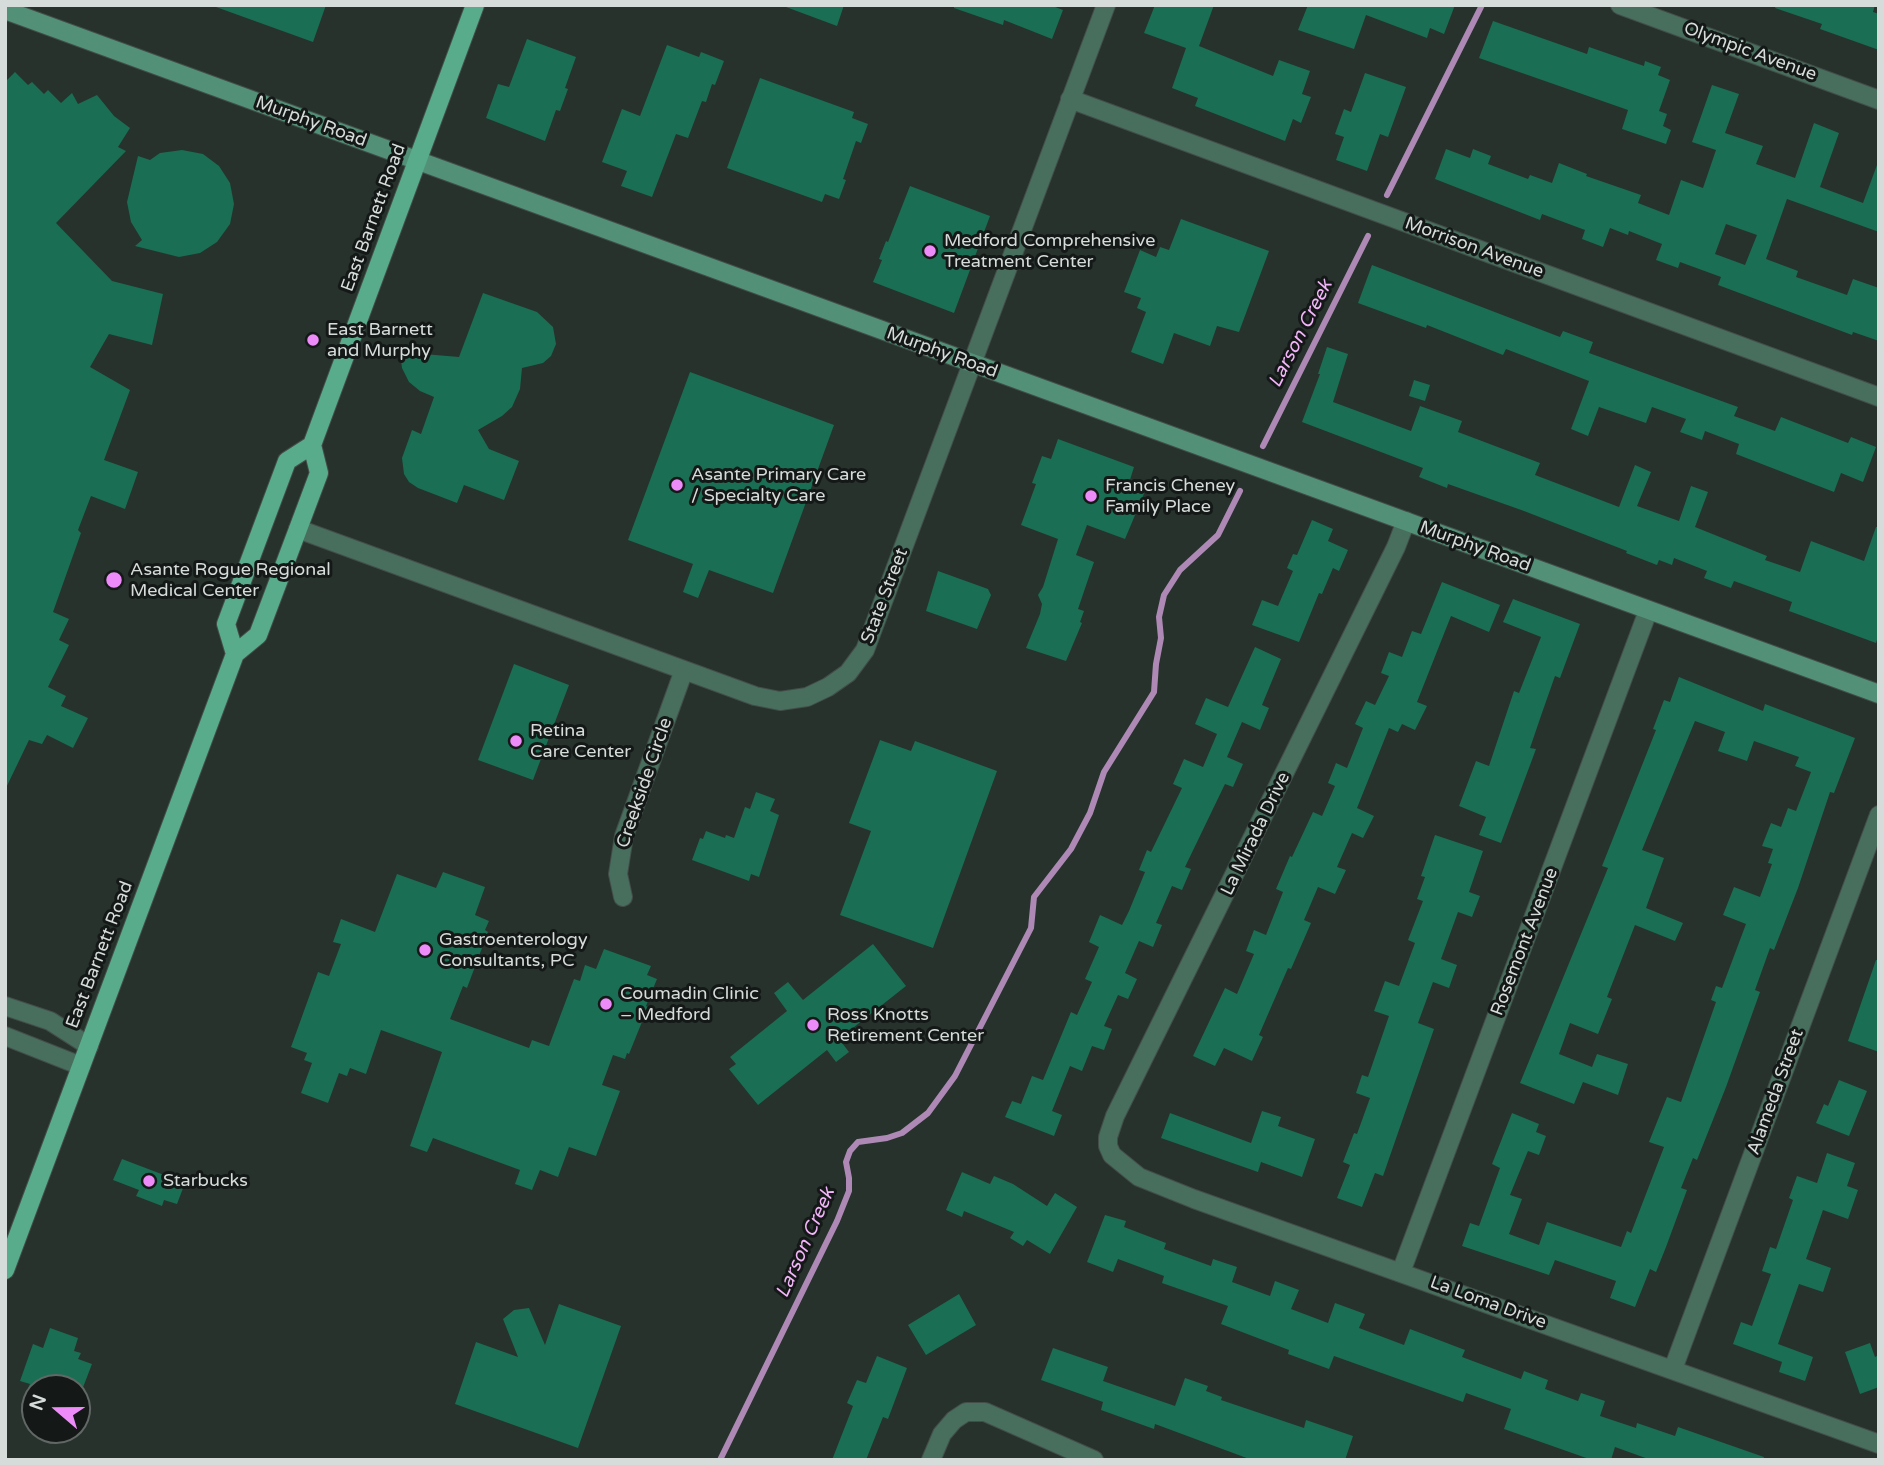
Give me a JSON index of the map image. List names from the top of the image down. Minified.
{"streets":{"main road":["East Barnett Road"],"street":["Olympic Avenue","Murphy Road","Morrison Avenue","State Street","Creekside Circle","La Mirada Drive","Rosemont Avenue","Alameda Street","La Loma Drive"]},"crossings":[["Murphy Road","East Barnett Road"],["Murphy Road","State Street"],["Murphy Road","La Mirada Drive"],["Murphy Road","Rosemont Avenue"],["East Barnett Road","State Street"],["Morrison Avenue","State Street"],["State Street","Creekside Circle"],["La Mirada Drive","La Loma Drive"],["Rosemont Avenue","La Loma Drive"],["Alameda Street","La Loma Drive"]],"water":["Larson Creek"],"places":["Medford Comprehensive Treatment Center","East Barnett and Murphy","Asante Primary Care / Specialty Care","Francis Cheney Family Place","Asante Rogue Regional Medical Center","Retina Care Center","Gastroenterology Consultants, PC","Coumadin Clinic – Medford","Ross Knotts Retirement Center","Starbucks"],"north":"left"}
